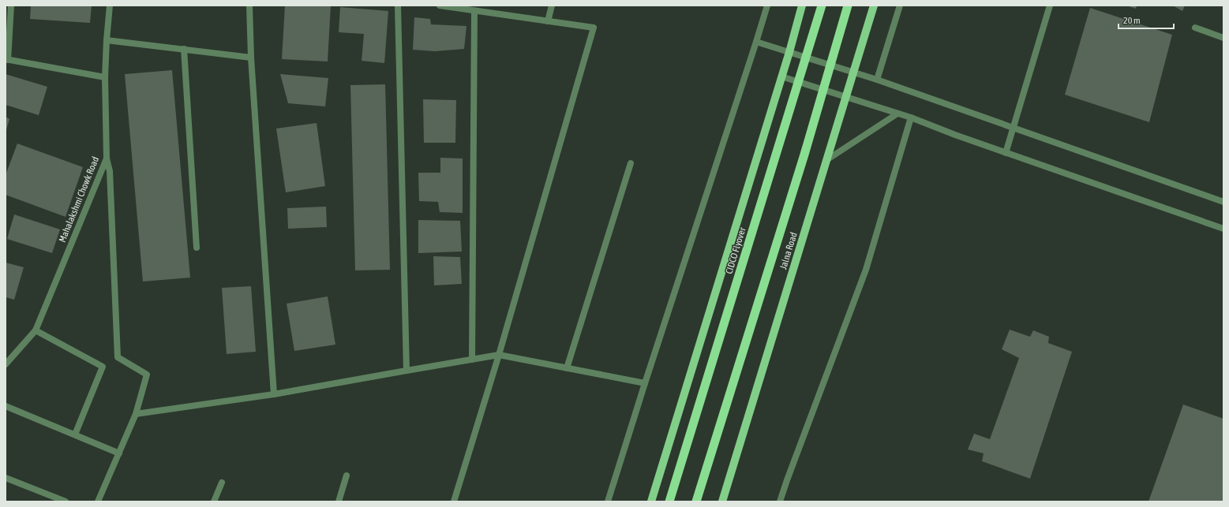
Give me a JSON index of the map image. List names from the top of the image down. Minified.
{"streets":{"highway":["CIDCO Flyover"],"main road":["Jalna Road"],"street":["Mahalakshmi Chowk Road"]},"scale_bar":"20 m"}
